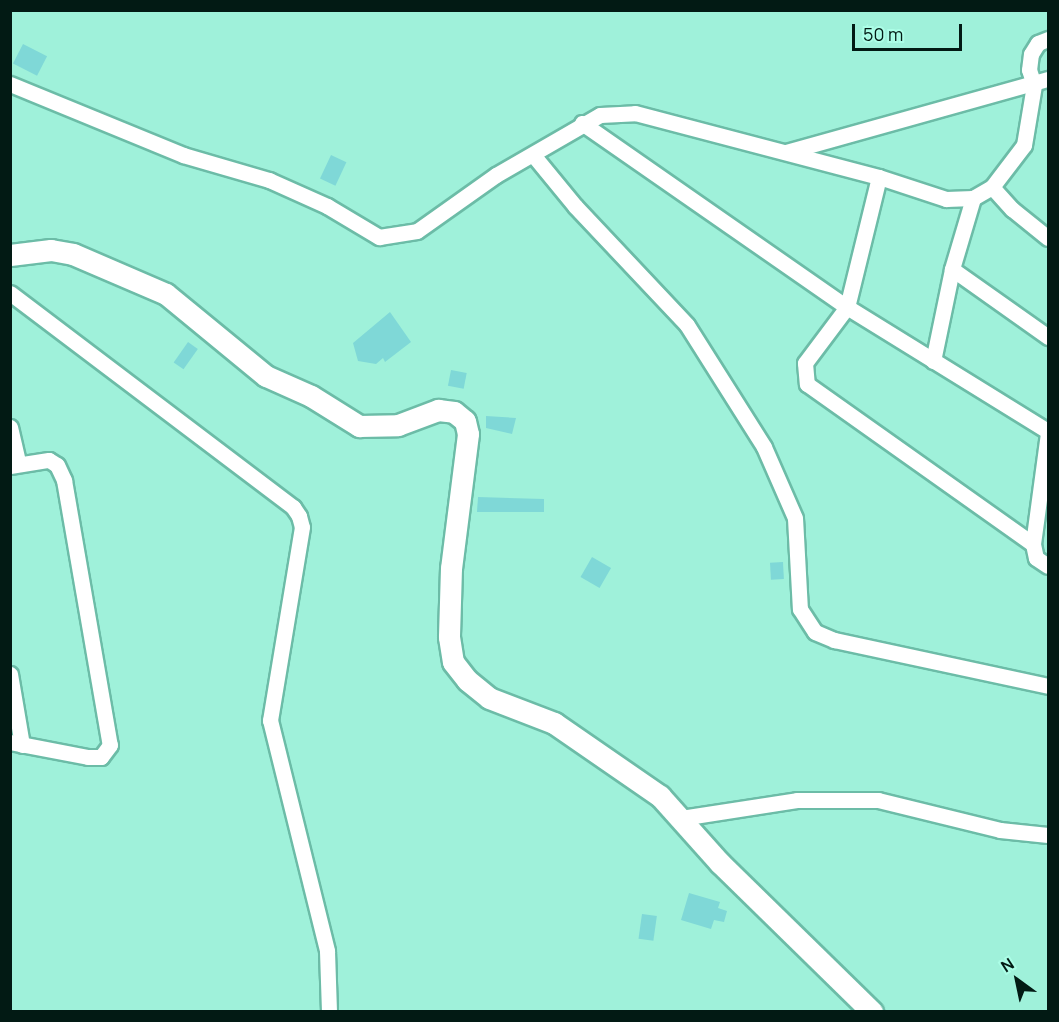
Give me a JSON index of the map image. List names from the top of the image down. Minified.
{"scale_bar":"50 m","north":"top left"}
